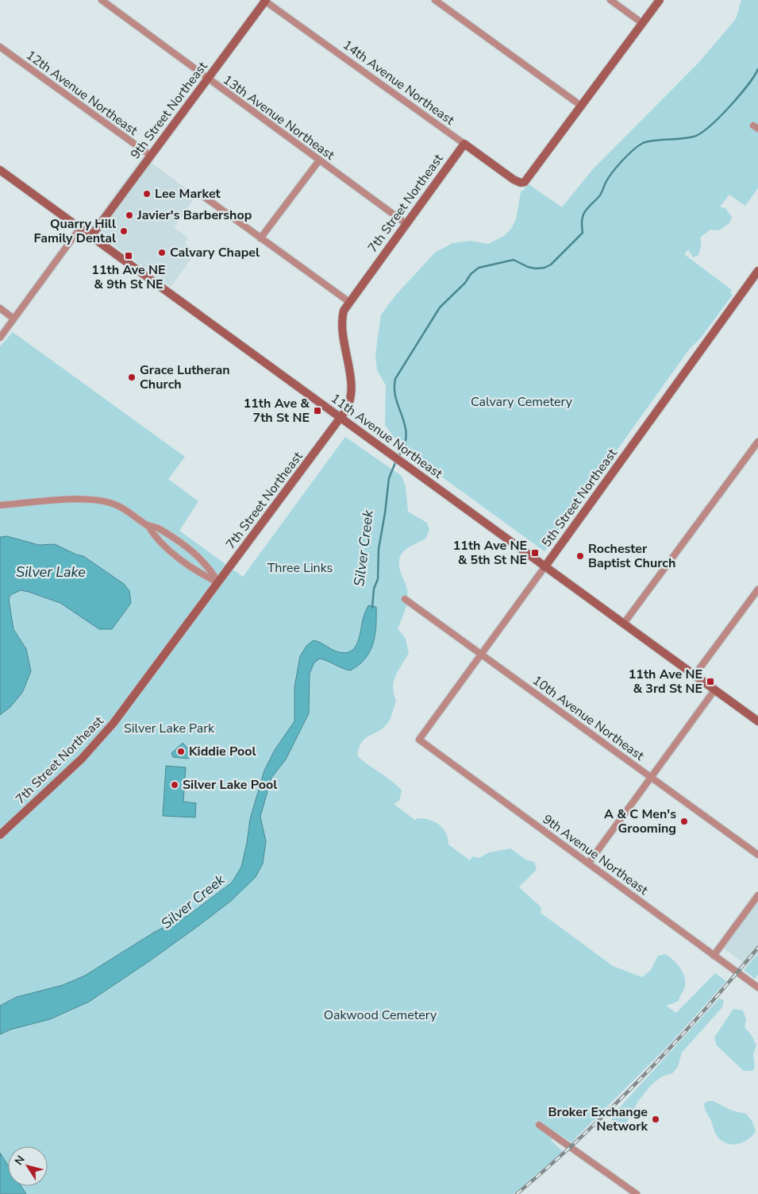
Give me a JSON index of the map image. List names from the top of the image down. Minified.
{"streets":{"main road":["14th Avenue Northeast","9th Street Northeast","7th Street Northeast","11th Avenue Northeast","5th Street Northeast"],"street":["12th Avenue Northeast","13th Avenue Northeast","10th Avenue Northeast","9th Avenue Northeast"]},"crossings":[["14th Avenue Northeast","9th Street Northeast"],["14th Avenue Northeast","7th Street Northeast"],["12th Avenue Northeast","9th Street Northeast"],["9th Street Northeast","13th Avenue Northeast"],["9th Street Northeast","11th Avenue Northeast"],["13th Avenue Northeast","7th Street Northeast"],["7th Street Northeast","11th Avenue Northeast"],["11th Avenue Northeast","5th Street Northeast"],["5th Street Northeast","10th Avenue Northeast"],["5th Street Northeast","9th Avenue Northeast"]],"water":["Silver Creek","Silver Lake"],"parks":["Calvary Cemetery","Three Links","Silver Lake Park","Oakwood Cemetery"],"places":{"other":["Lee Market","Javier's Barbershop","Quarry Hill Family Dental","Calvary Chapel","Grace Lutheran Church","Rochester Baptist Church","Kiddie Pool","Silver Lake Pool","A & C Men's Grooming","Broker Exchange Network"],"transit":["11th Ave NE & 9th St NE","11th Ave & 7th St NE","11th Ave NE & 5th St NE","11th Ave NE & 3rd St NE"]},"north":"top left"}
